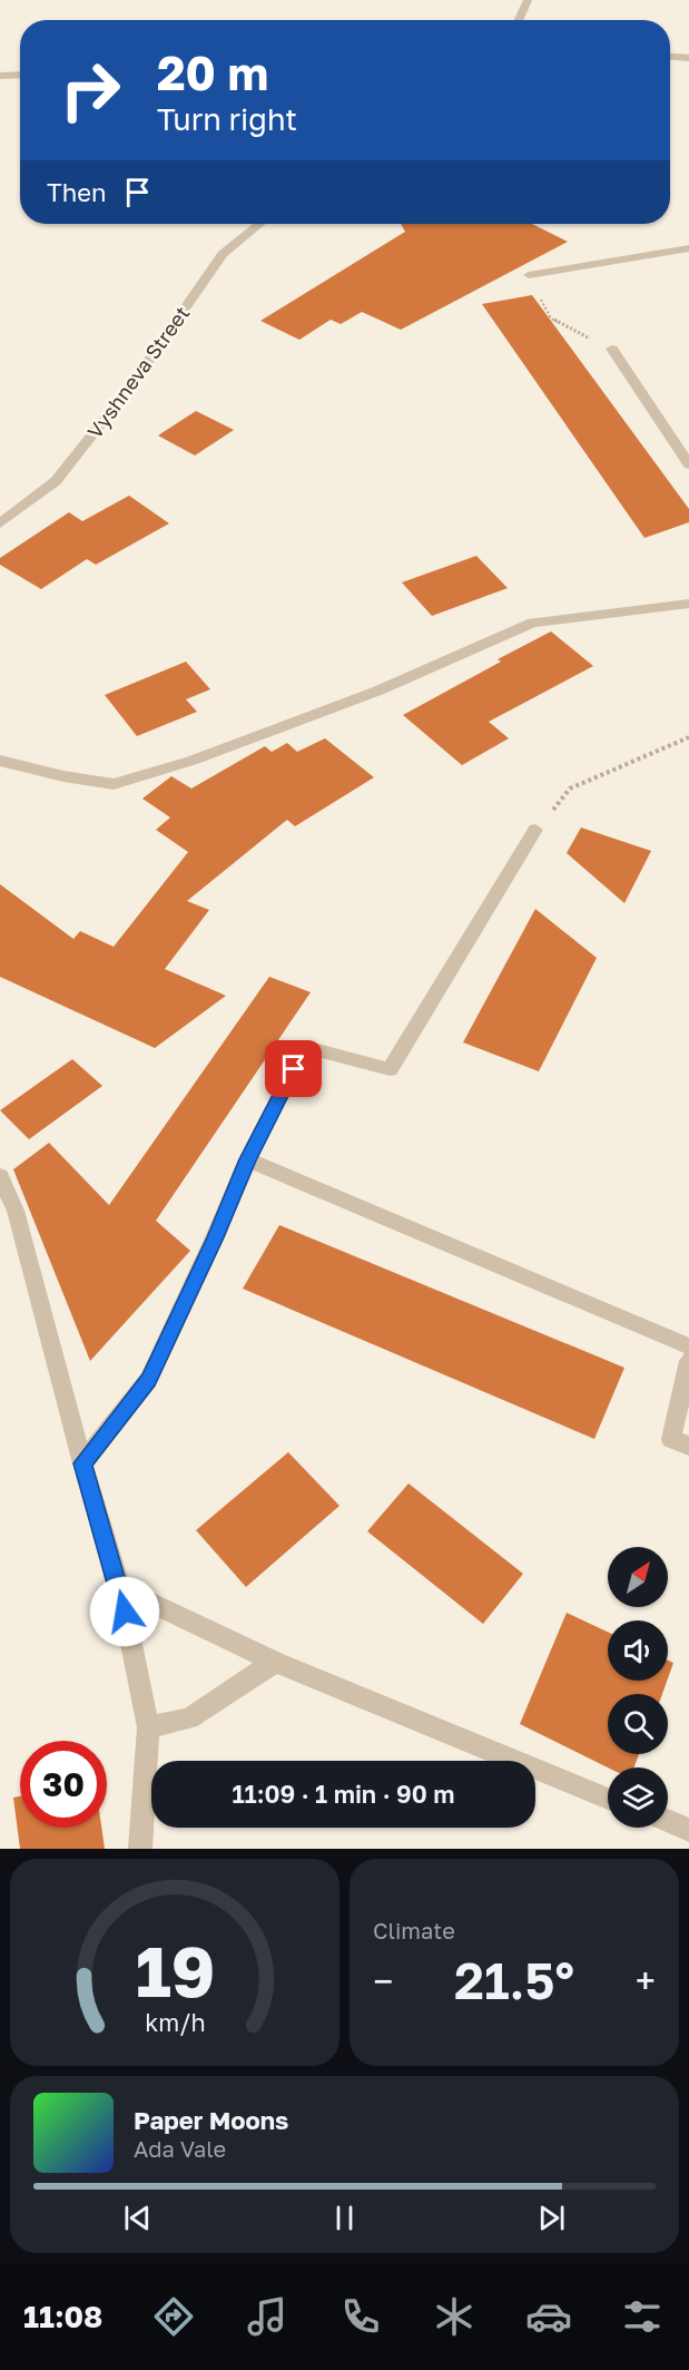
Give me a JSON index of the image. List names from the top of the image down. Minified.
{"streets":{"street":["Vyshneva Street"]},"north":"top right","page":{"turn":["20 m","Turn right"],"then":"Then","limit":"30","trip":"11:09 · 1 min · 90 m","tile":"Climate","heat":["−","21.5°","+"],"song":["Paper Moons","Ada Vale"],"tabs":"11:08","gauge":["19","km/h"]}}
